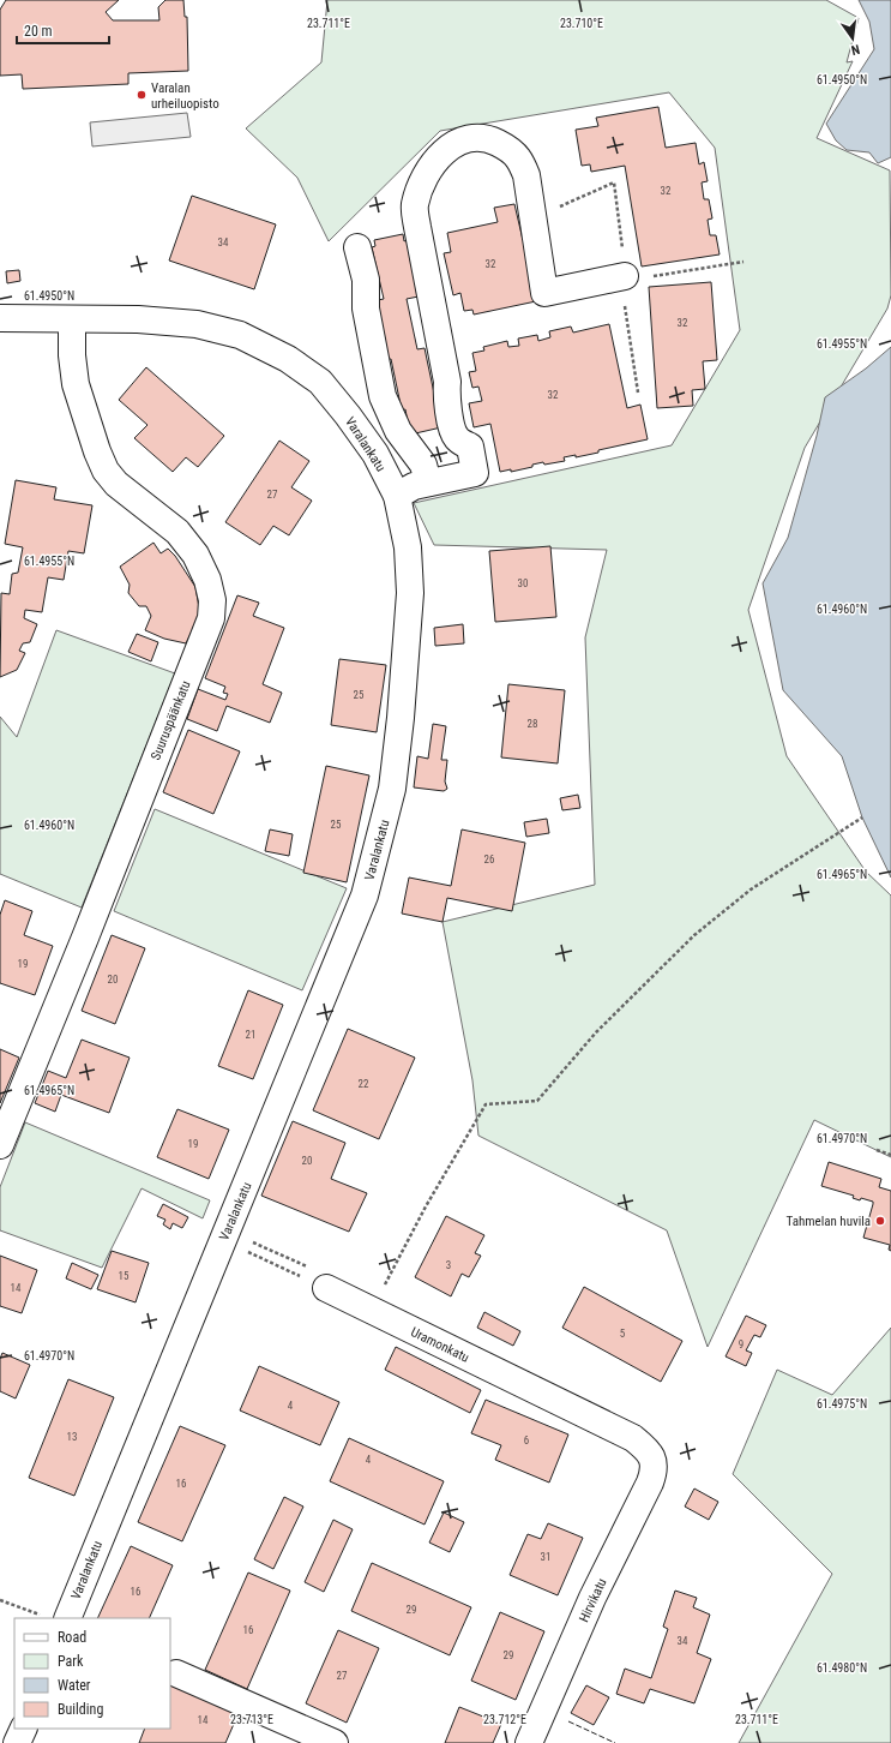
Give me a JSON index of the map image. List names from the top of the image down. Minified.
{"streets":{"street":["Varalankatu","Suuruspäänkatu","Uramonkatu","Hirvikatu"]},"crossings":[["Varalankatu","Suuruspäänkatu"],["Uramonkatu","Hirvikatu"]],"places":["Varalan urheiluopisto","Tahmelan huvila"],"house_numbers":["32","34","32","32","32","27","30","25","28","25","26","19","20","21","22","19","20","3","15","14","5","9","4","13","6","4","16","31","16","29","16","34","29","27","14"],"legend":["Road","Park","Water","Building"],"scale_bar":"20 m","north":"bottom","coordinates":["23.711°E","23.710°E","61.4950°N","61.4955°N","61.4960°N","61.4965°N","61.4970°N","61.4975°N","61.4980°N","23.713°E","23.712°E"]}
